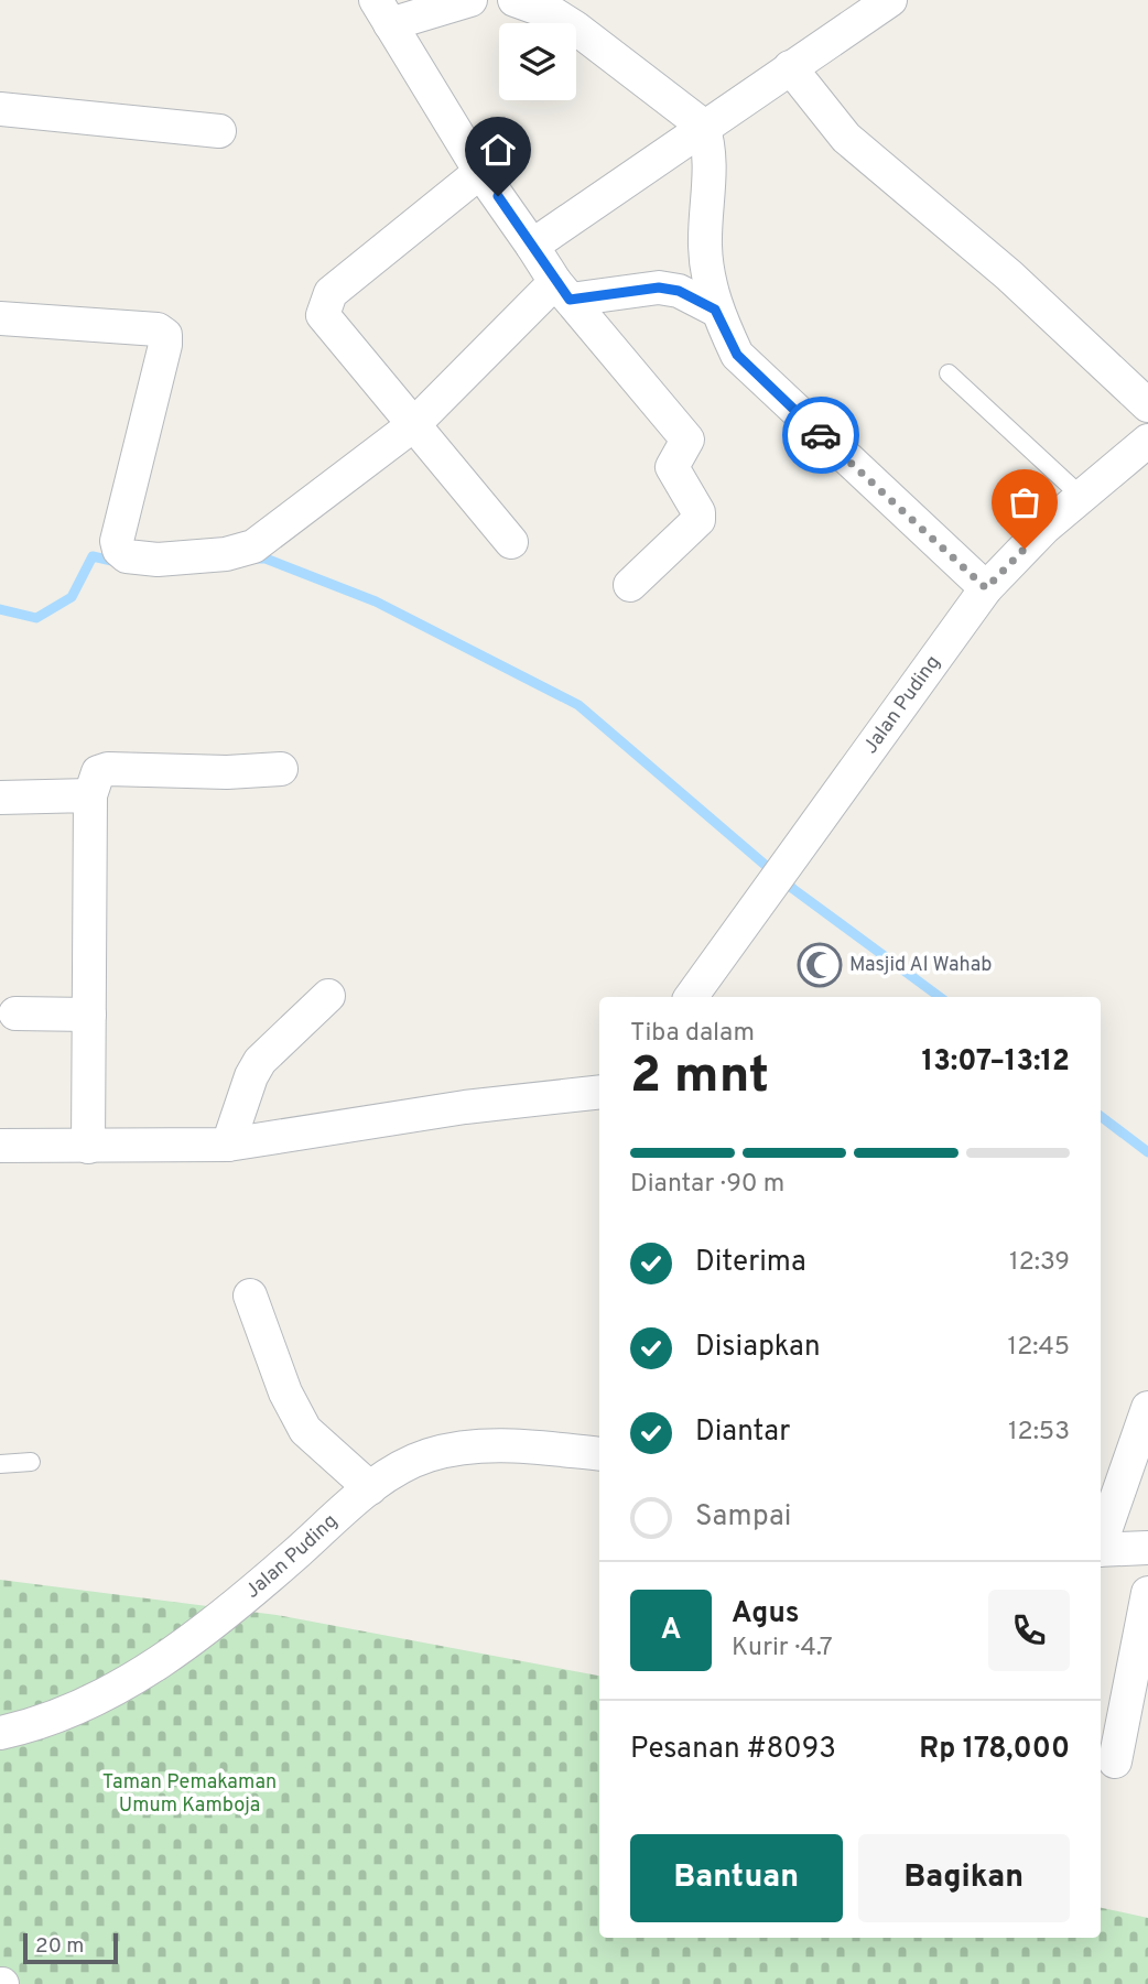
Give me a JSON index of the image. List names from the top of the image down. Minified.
{"streets":{"street":["Jalan Puding"]},"parks":["Taman Pemakaman Umum Kamboja"],"places":{"mosque":["Masjid Al Wahab"]},"scale_bar":"20 m","page":{"heading":["2 mnt","Tiba dalam","13:07–13:12"],"panel":["Agus","Kurir · 4.7","Pesanan #8093","Rp 178,000"],"bar":"Diantar · 90 m","list":[["Diterima","12:39"],["Disiapkan","12:45"],["Diantar","12:53"],"Sampai"],"round":"A","buttons":["Bantuan","Bagikan"],"scale":"20 m"}}
